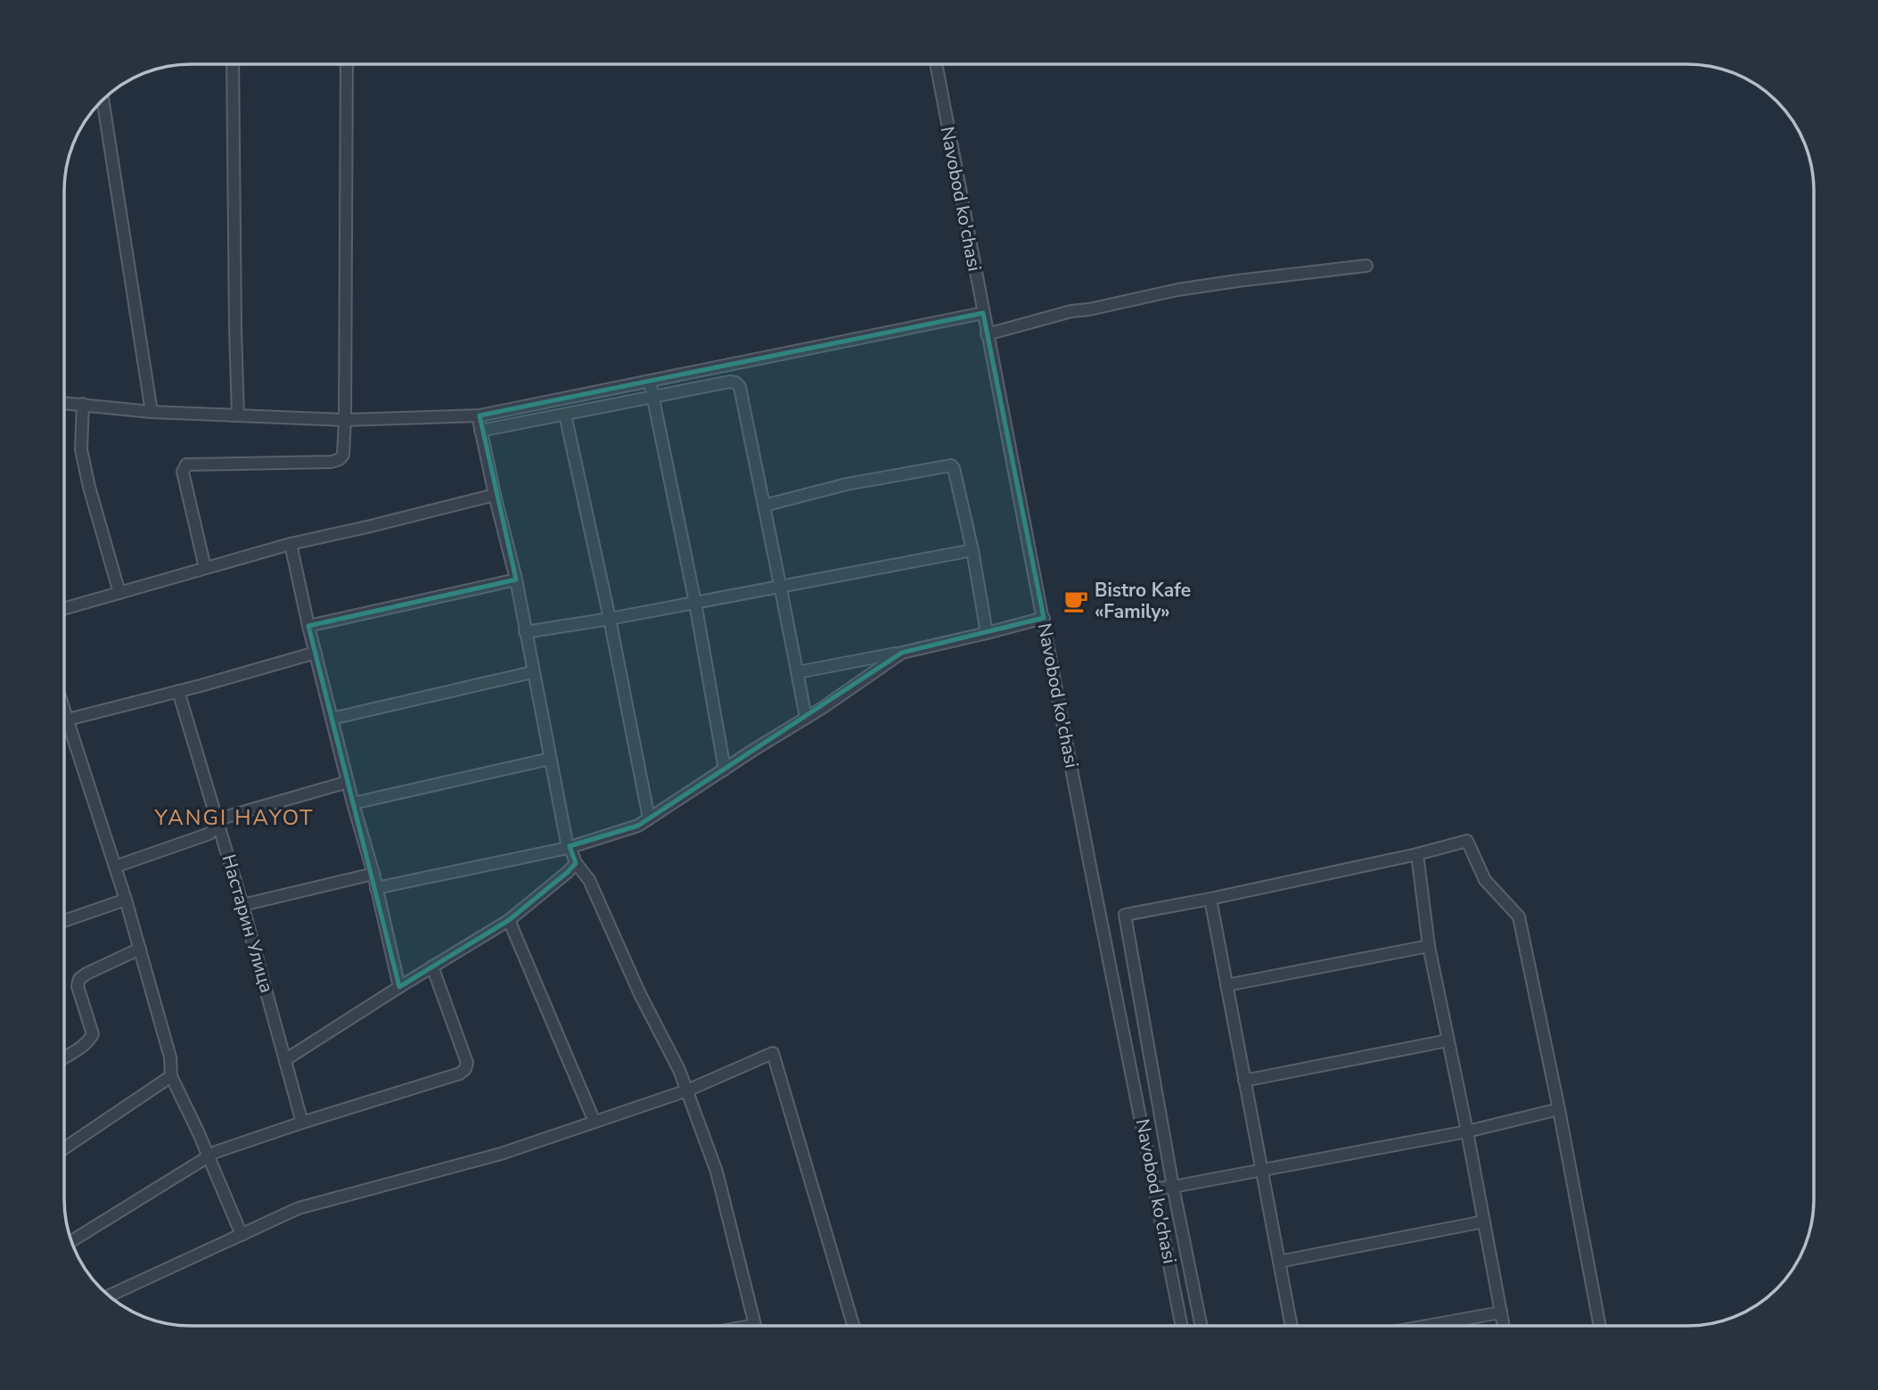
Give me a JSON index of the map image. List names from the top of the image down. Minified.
{"streets":{"street":["Navobod ko'chasi","Настарин Улица"]},"districts":["YANGI HAYOT"],"places":{"cafe":["Bistro Kafe «Family»"]}}
